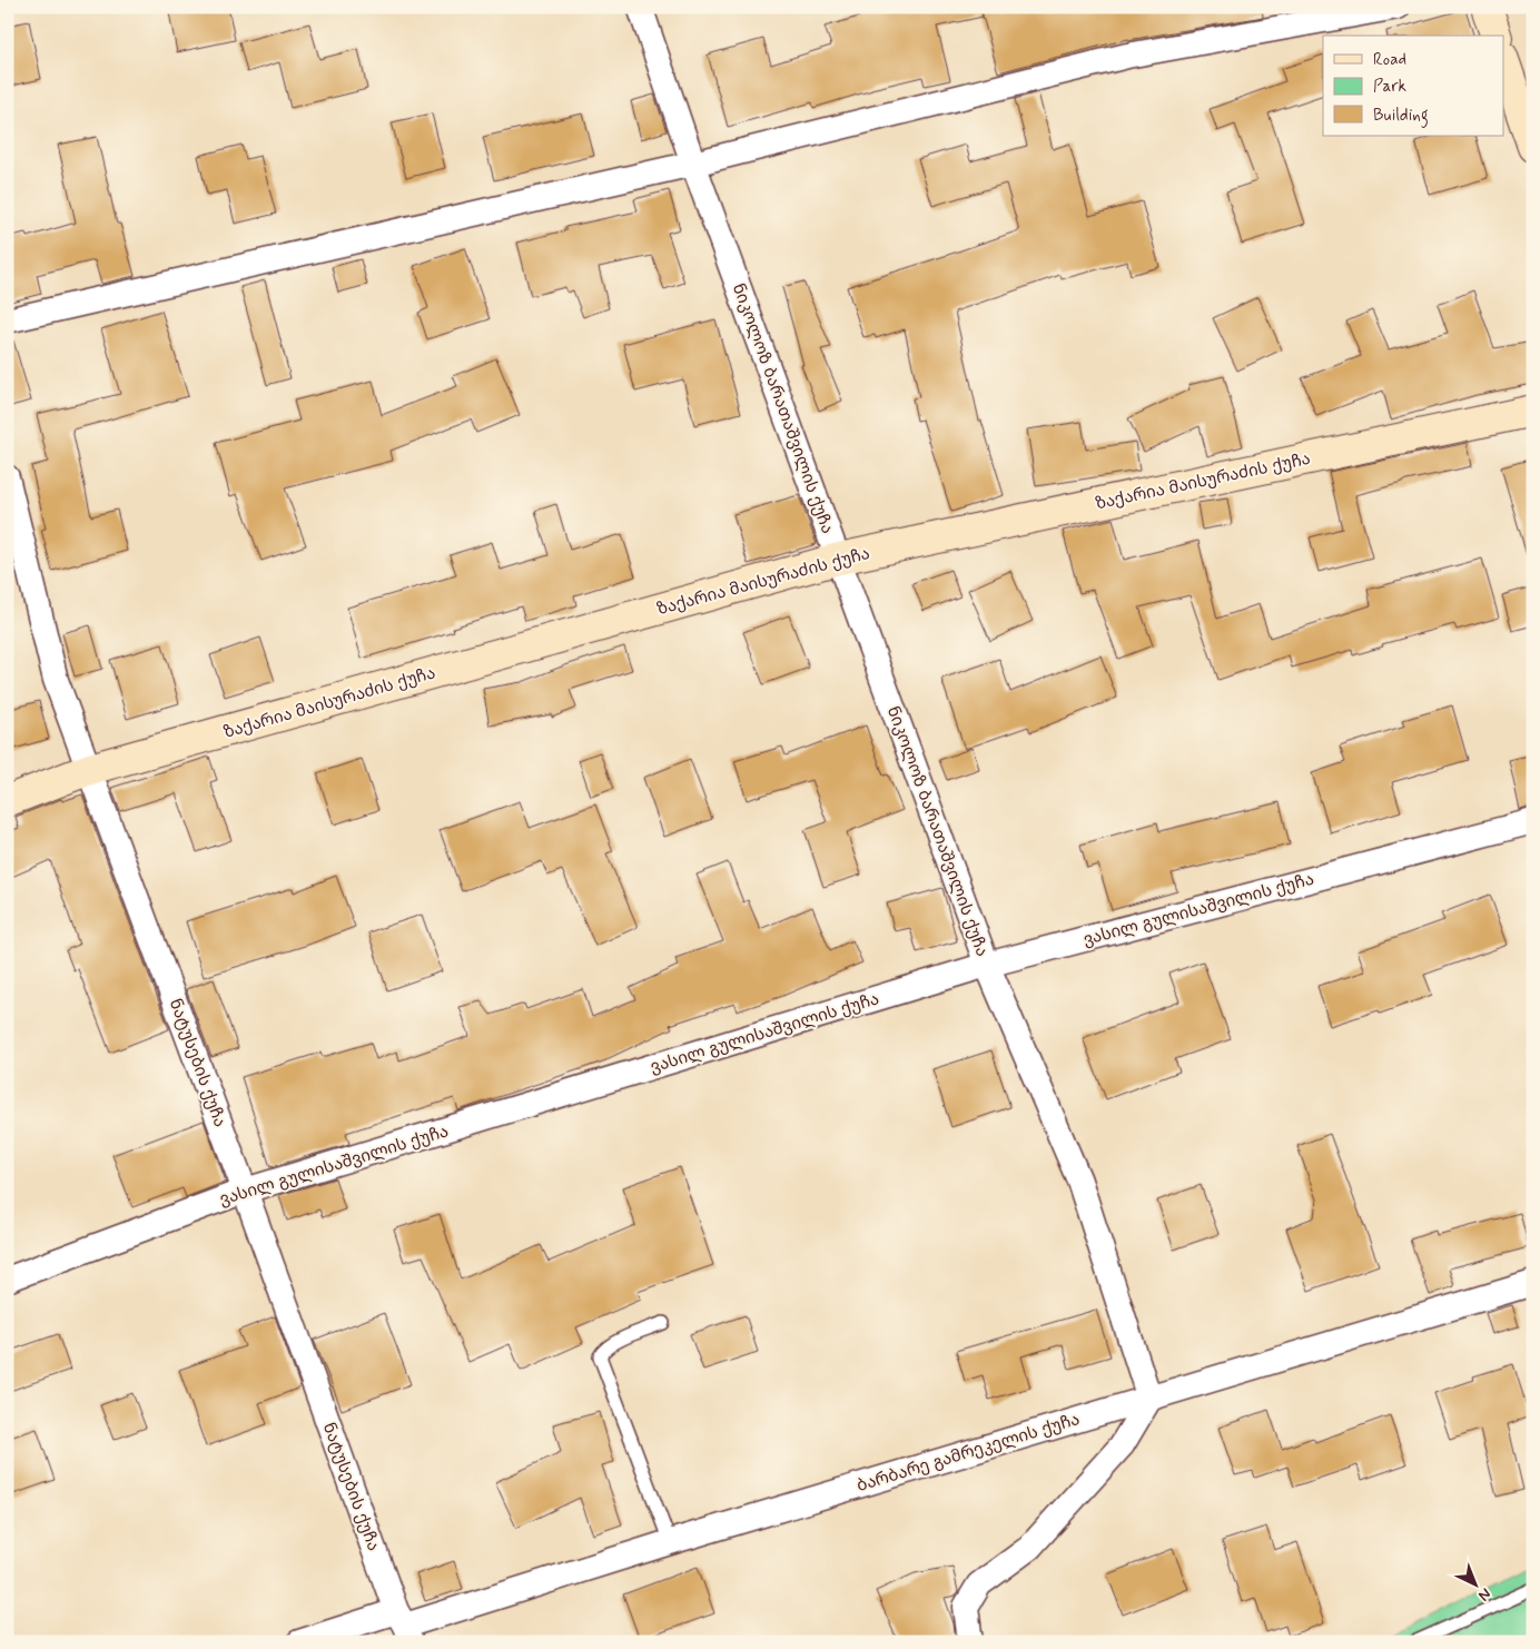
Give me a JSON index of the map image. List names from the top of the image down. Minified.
{"streets":{"street":["ნიკოლოზ ბარათაშვილის ქუჩა","ზაქარია მაისურაძის ქუჩა","ვასილ გულისაშვილის ქუჩა","ნატუსების ქუჩა","ბარბარე გამრეკელის ქუჩა"]},"crossings":[["ნიკოლოზ ბარათაშვილის ქუჩა","ზაქარია მაისურაძის ქუჩა"],["ნიკოლოზ ბარათაშვილის ქუჩა","ვასილ გულისაშვილის ქუჩა"],["ნიკოლოზ ბარათაშვილის ქუჩა","ბარბარე გამრეკელის ქუჩა"],["ზაქარია მაისურაძის ქუჩა","ნატუსების ქუჩა"],["ვასილ გულისაშვილის ქუჩა","ნატუსების ქუჩა"],["ნატუსების ქუჩა","ბარბარე გამრეკელის ქუჩა"]],"legend":["Road","Park","Building"],"north":"bottom right"}
